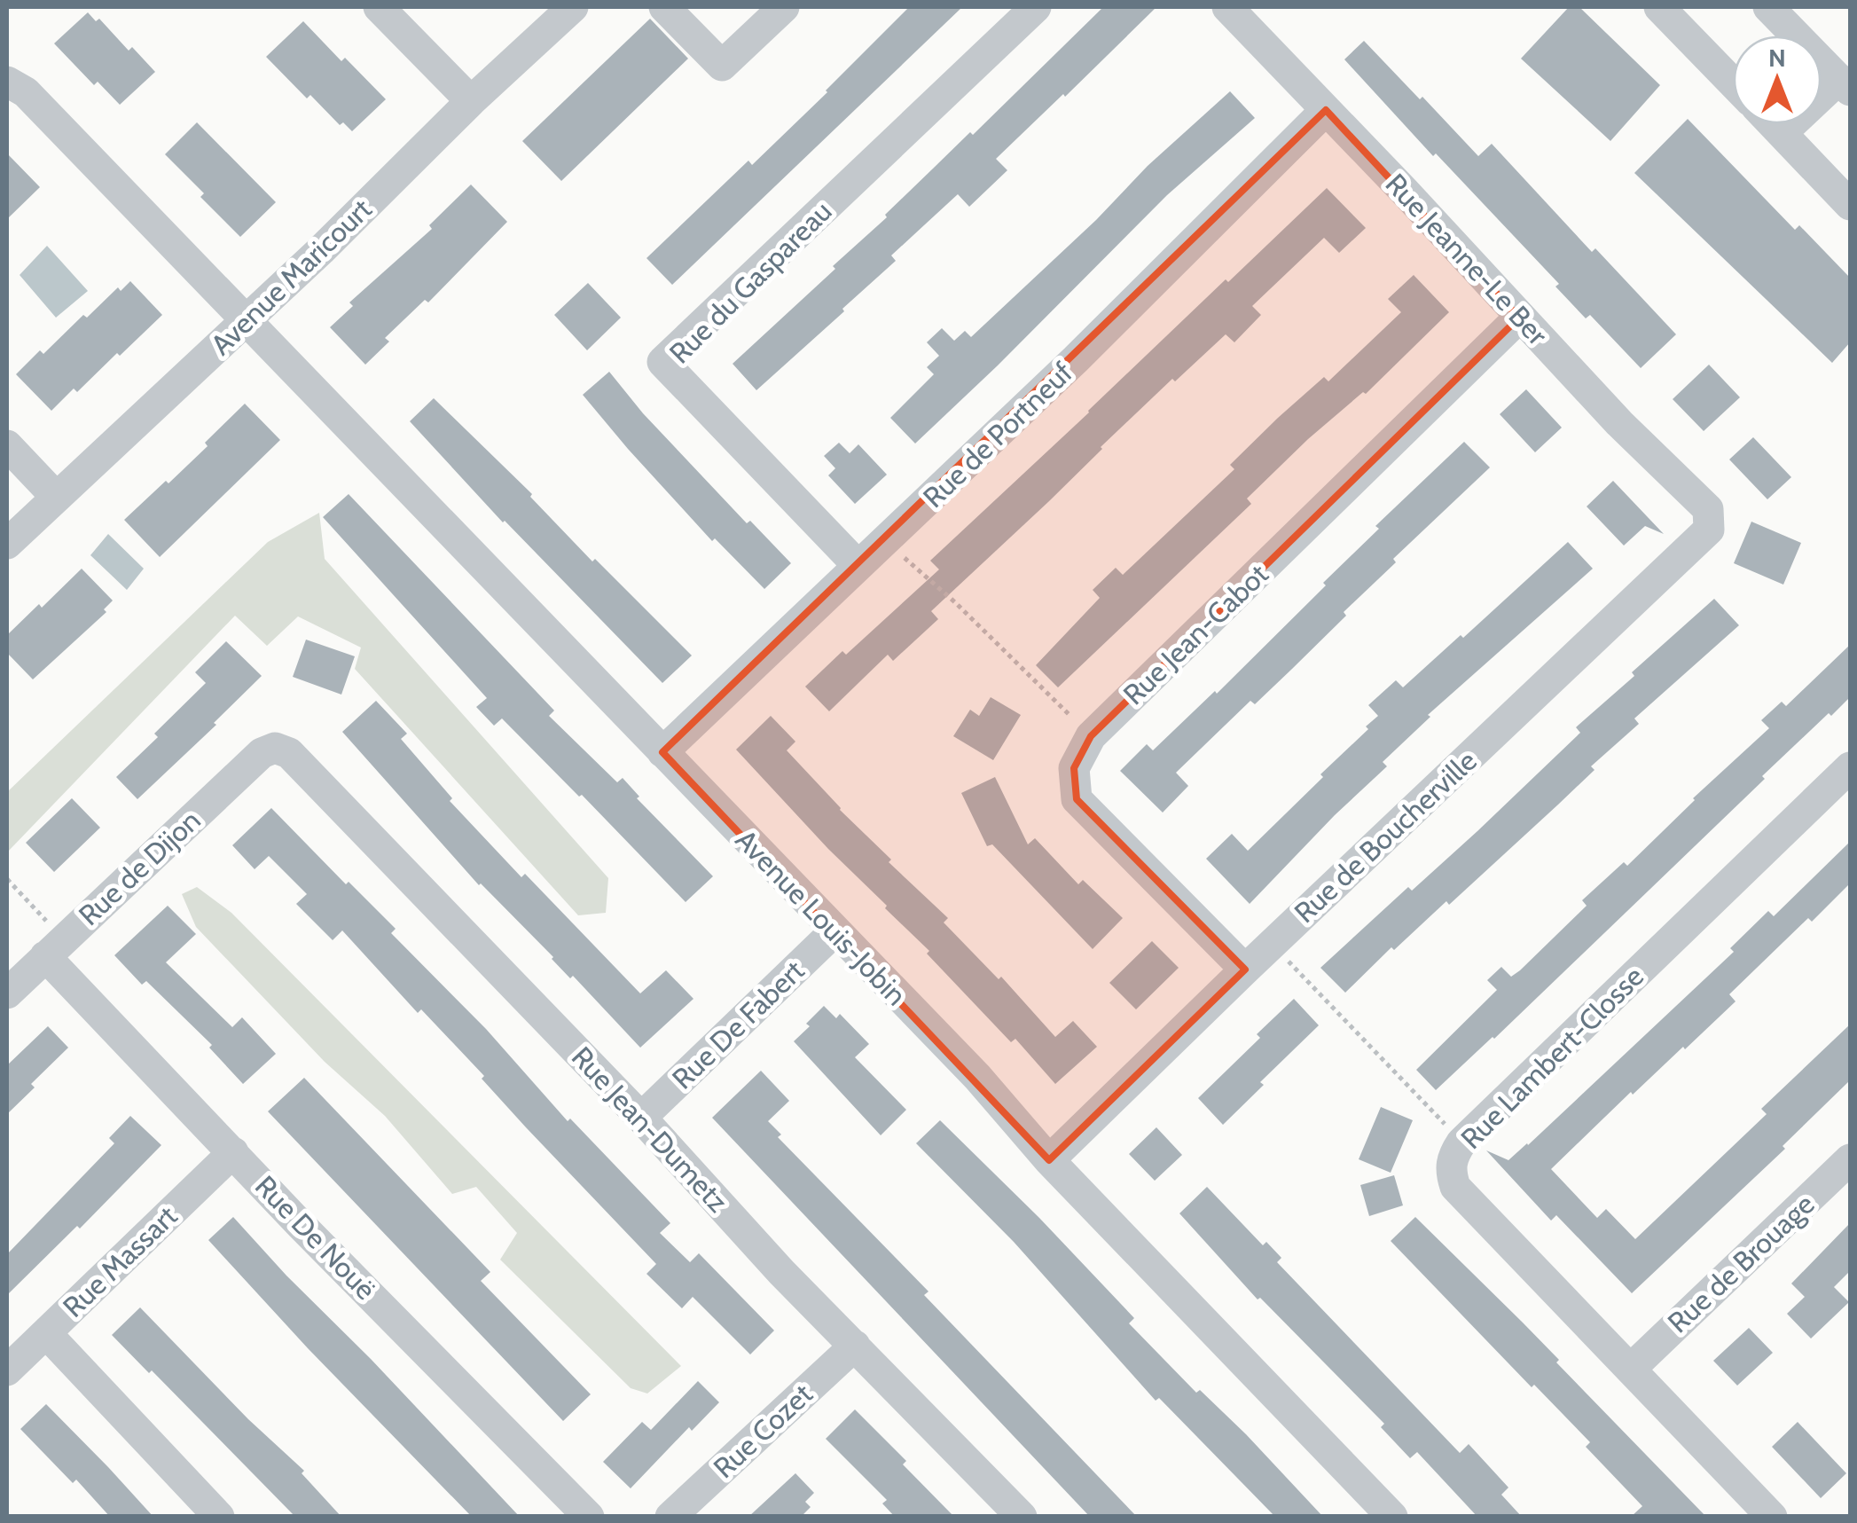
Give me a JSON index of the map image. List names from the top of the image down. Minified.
{"streets":{"street":["Rue Jeanne-Le Ber","Avenue Maricourt","Rue du Gaspareau","Rue de Portneuf","Rue Jean-Cabot","Rue de Boucherville","Rue de Dijon","Avenue Louis-Jobin","Rue De Fabert","Rue Lambert-Closse","Rue Jean-Dumetz","Rue De Nouë","Rue Massart","Rue de Brouage","Rue Cozet"]},"crossings":[["Rue Jeanne-Le Ber","Rue de Portneuf"],["Rue Jeanne-Le Ber","Rue Jean-Cabot"],["Rue Jeanne-Le Ber","Rue de Boucherville"],["Avenue Maricourt","Avenue Louis-Jobin"],["Rue du Gaspareau","Rue de Portneuf"],["Rue de Portneuf","Avenue Louis-Jobin"],["Rue Jean-Cabot","Rue de Boucherville"],["Rue de Boucherville","Avenue Louis-Jobin"],["Rue de Dijon","Rue Jean-Dumetz"],["Rue de Dijon","Rue De Nouë"],["Avenue Louis-Jobin","Rue De Fabert"],["Rue De Fabert","Rue Jean-Dumetz"],["Rue Lambert-Closse","Rue de Brouage"],["Rue Jean-Dumetz","Rue Cozet"],["Rue De Nouë","Rue Massart"]],"north":"top"}
